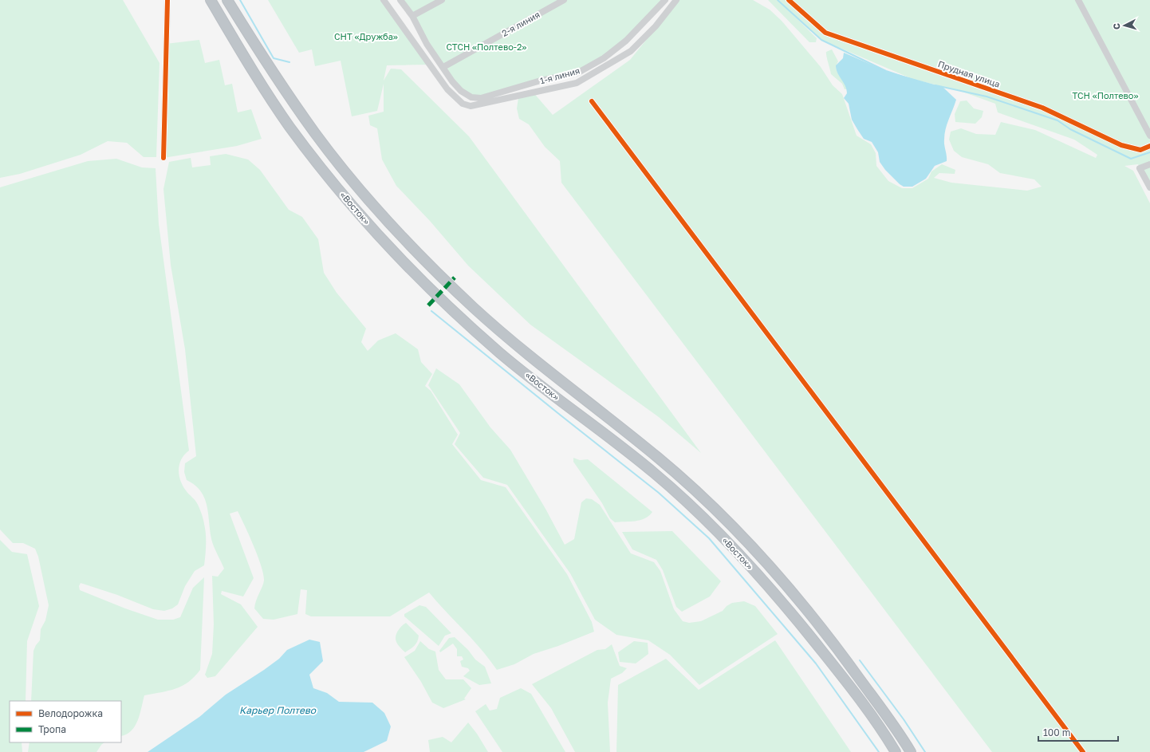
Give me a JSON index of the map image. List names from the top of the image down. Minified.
{"streets":{"highway":["«Восток»"],"street":["2-я линия","Прудная улица","1-я линия"]},"crossings":[["2-я линия","1-я линия"]],"water":["Карьер Полтево"],"parks":["СНТ «Дружба»","СТСН «Полтево-2»","ТСН «Полтево»"],"legend":["Велодорожка","Тропа"],"scale_bar":"100 m","north":"left"}
